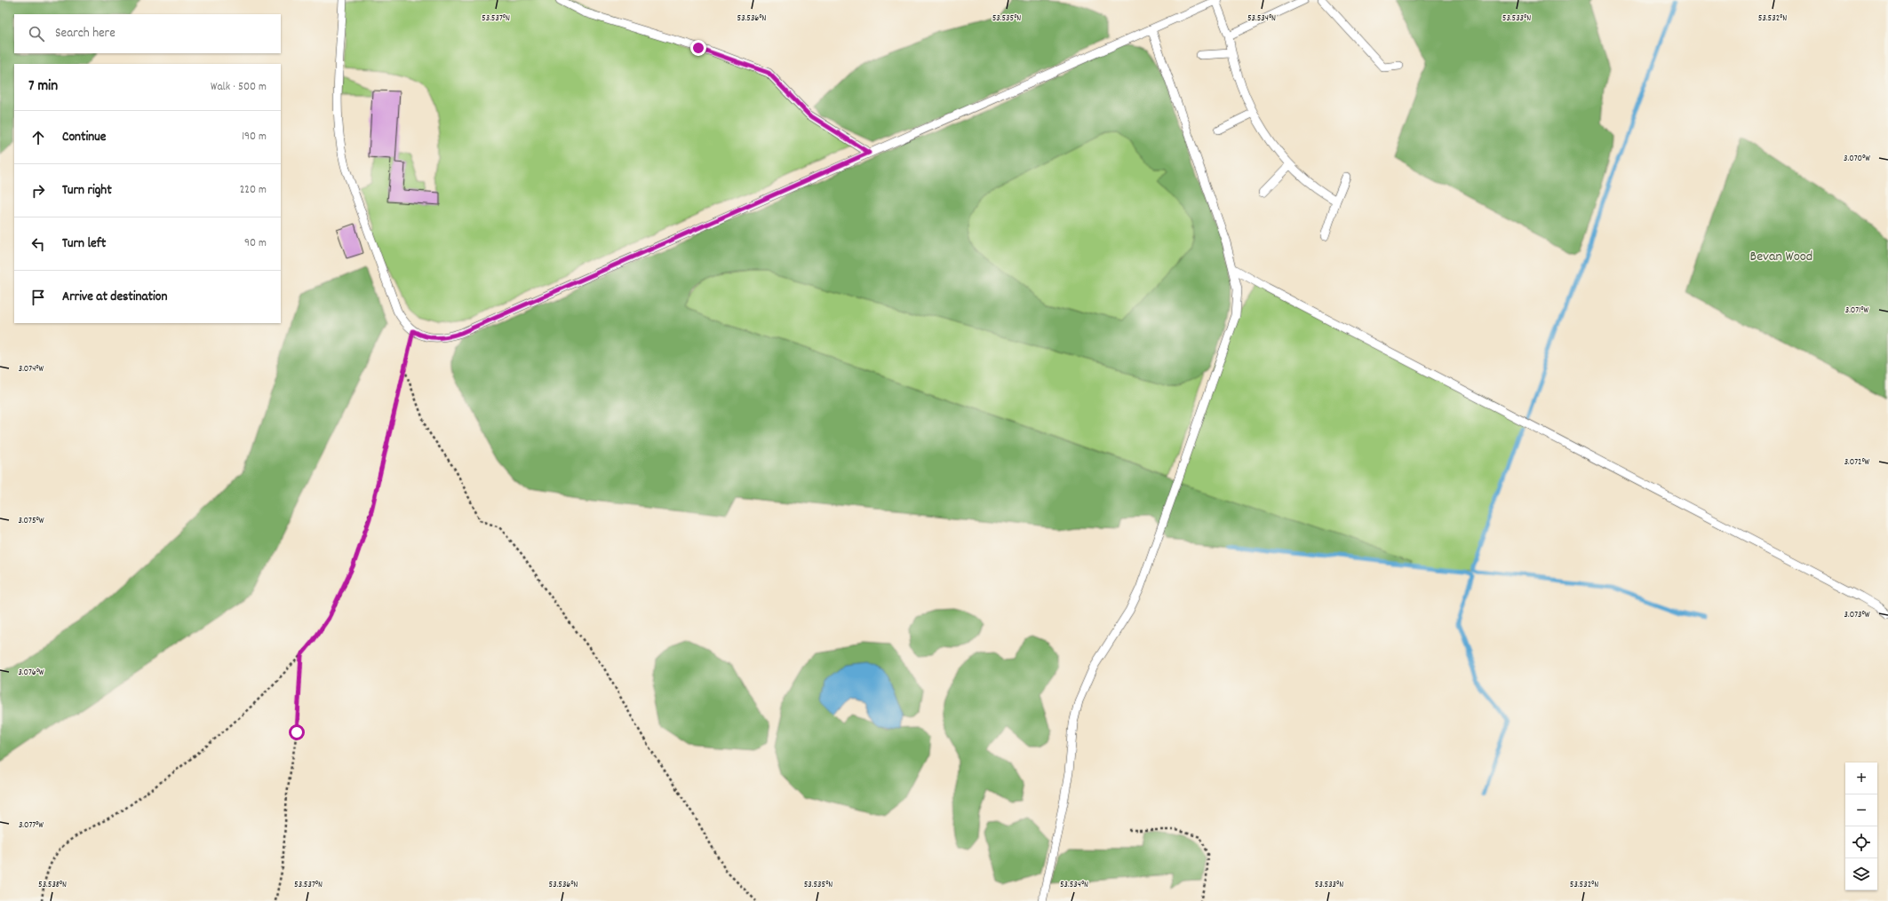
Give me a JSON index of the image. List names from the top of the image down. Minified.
{"parks":["Bevan Wood"],"page":{"search":"Search here","heading":["7 min","Walk · 500 m"],"list":[["Continue","190 m"],["Turn right","220 m"],["Turn left","90 m"],"Arrive at destination"],"map_buttons":["+","−"]},"coordinates":["53.537°N","53.536°N","53.535°N","53.534°N","53.533°N","53.532°N","3.070°W","3.071°W","3.074°W","3.072°W","3.075°W","3.073°W","3.076°W","3.077°W","53.538°N"]}
